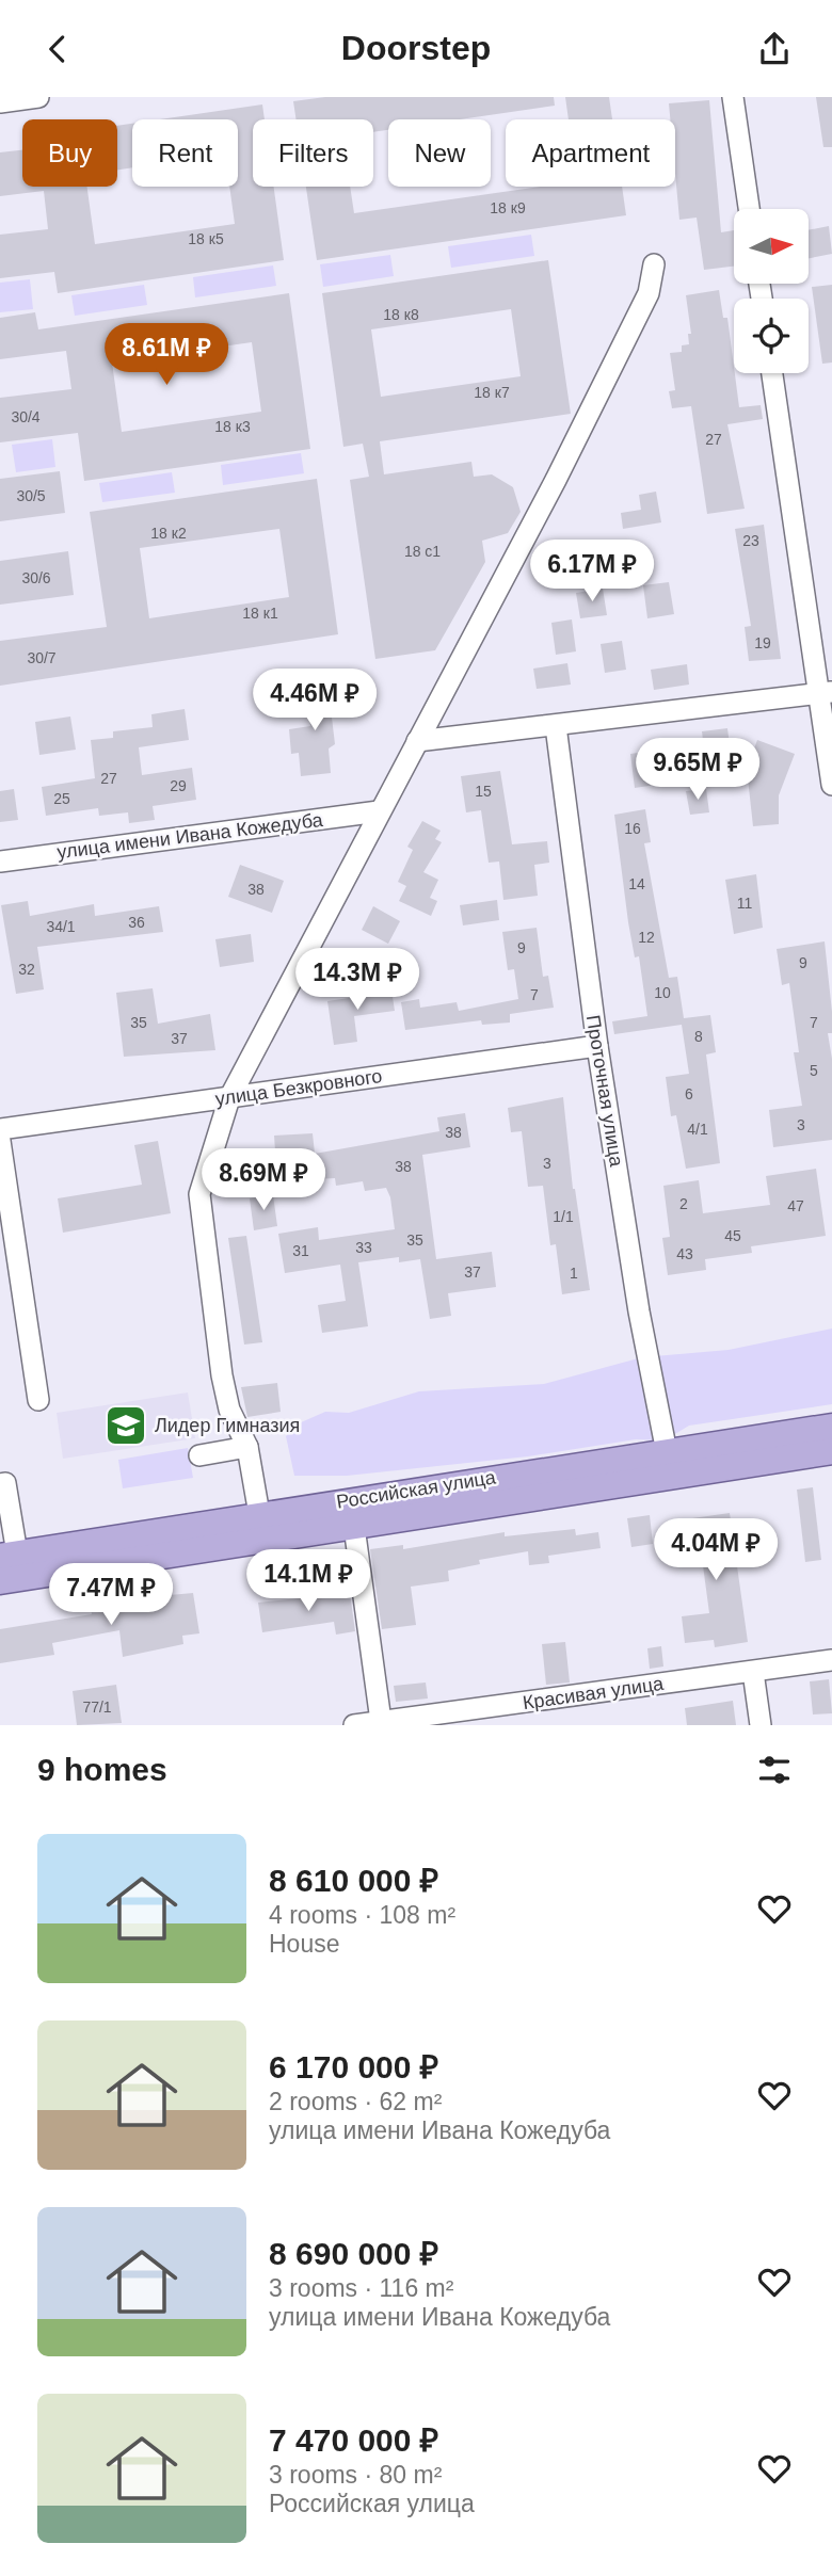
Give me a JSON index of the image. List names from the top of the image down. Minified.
{"streets":{"main road":["Российская улица"],"street":["улица имени Ивана Кожедуба","улица Безкровного","Проточная улица","Красивая улица"]},"crossings":[["улица Безкровного","Проточная улица"],["Проточная улица","Российская улица"]],"places":{"school or university":["Лидер Гимназия"]},"house_numbers":["18 к9","18 к5","18 к8","18 к7","30/4","18 к3","27","30/5","18 к2","23","18 с1","30/6","18 к1","19","30/7","27","29","15","25","16","14","38","11","36","34/1","12","9","9","32","10","7","35","7","8","37","5","6","3","4/1","38","3","38","2","47","1/1","45","35","33","31","43","37","1","77/1"],"north":"right","page":{"header":"Doorstep","chip":["Buy","Rent","Filters","New","Apartment"],"price":["8.61M ₽","6.17M ₽","4.46M ₽","9.65M ₽","14.3M ₽","8.69M ₽","4.04M ₽","14.1M ₽","7.47M ₽"],"heading":"9 homes","list":[{"name":"8 610 000 ₽","note":"4 rooms · 108 m² · House"},{"name":"6 170 000 ₽","note":"2 rooms · 62 m² · улица имени Ивана Кожедуба"},{"name":"8 690 000 ₽","note":"3 rooms · 116 m² · улица имени Ивана Кожедуба"},{"name":"7 470 000 ₽","note":"3 rooms · 80 m² · Российская улица"}]}}
